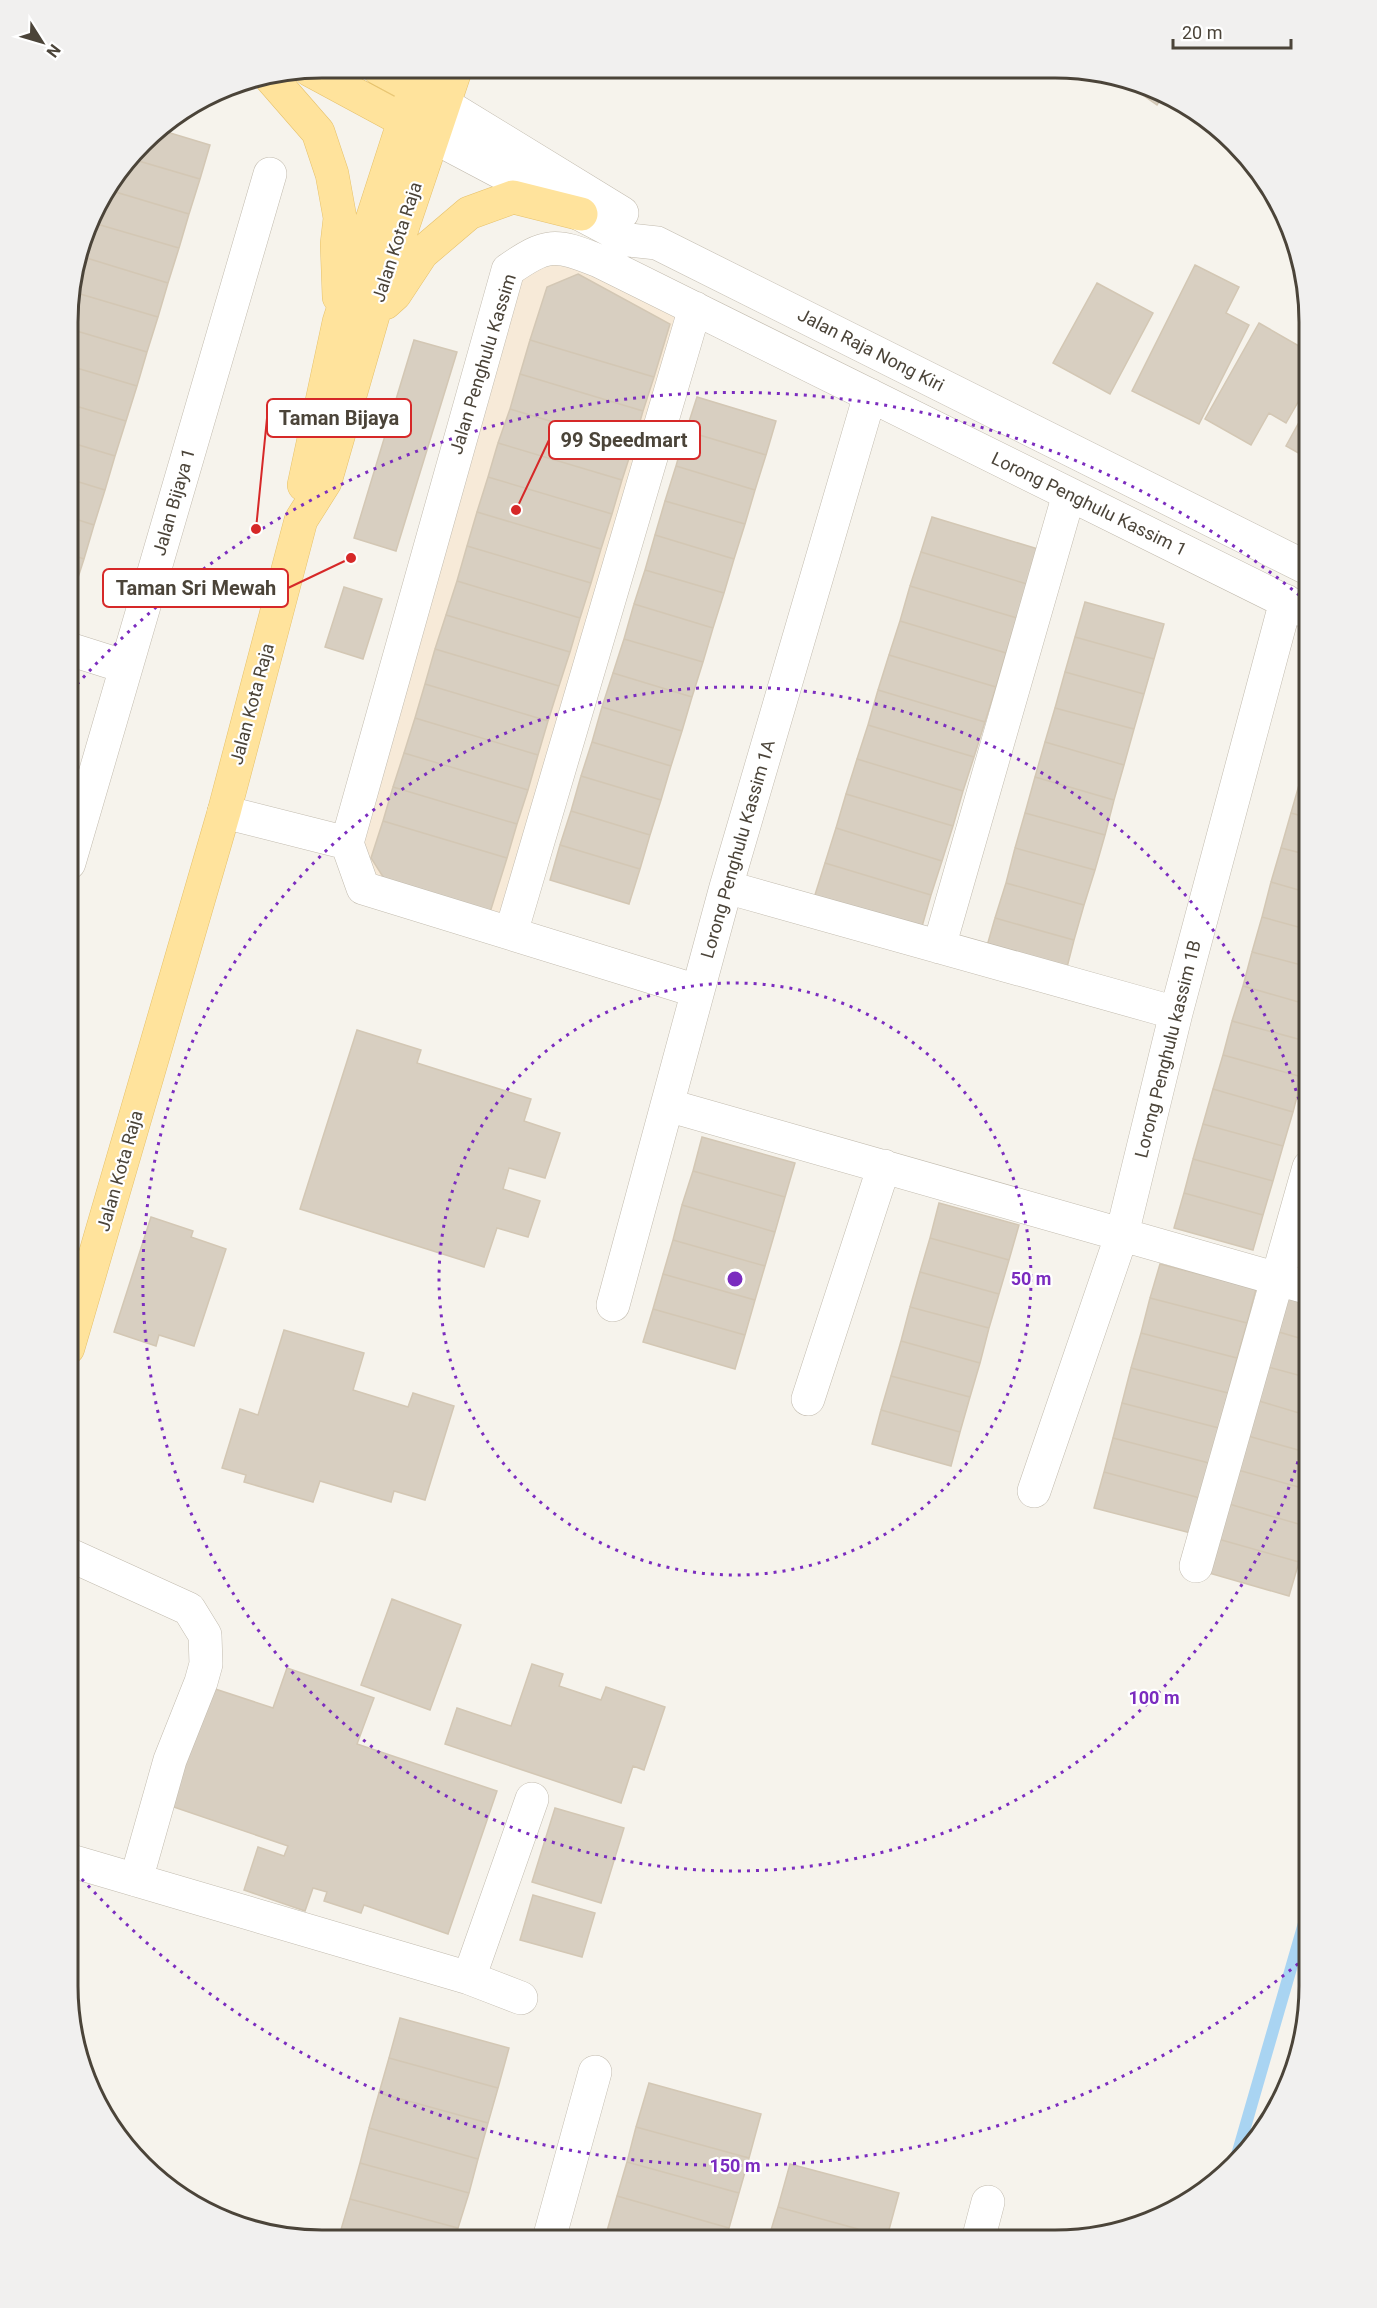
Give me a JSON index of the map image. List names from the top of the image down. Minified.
{"streets":{"main road":["Jalan Kota Raja"],"street":["Jalan Raja Nong Kiri","Jalan Penghulu Kassim","Jalan Bijaya 1","Lorong Penghulu Kassim 1","Lorong Penghulu Kassim 1A","Lorong Penghulu kassim 1B"]},"crossings":[["Jalan Kota Raja","Jalan Raja Nong Kiri"],["Jalan Penghulu Kassim","Lorong Penghulu Kassim 1"],["Jalan Penghulu Kassim","Lorong Penghulu Kassim 1A"],["Lorong Penghulu Kassim 1","Lorong Penghulu Kassim 1A"],["Lorong Penghulu Kassim 1","Lorong Penghulu kassim 1B"]],"places":["99 Speedmart","Taman Bijaya","Taman Sri Mewah"],"scale_bar":"20 m","north":"bottom right","rings":["50 m","100 m","150 m"]}
